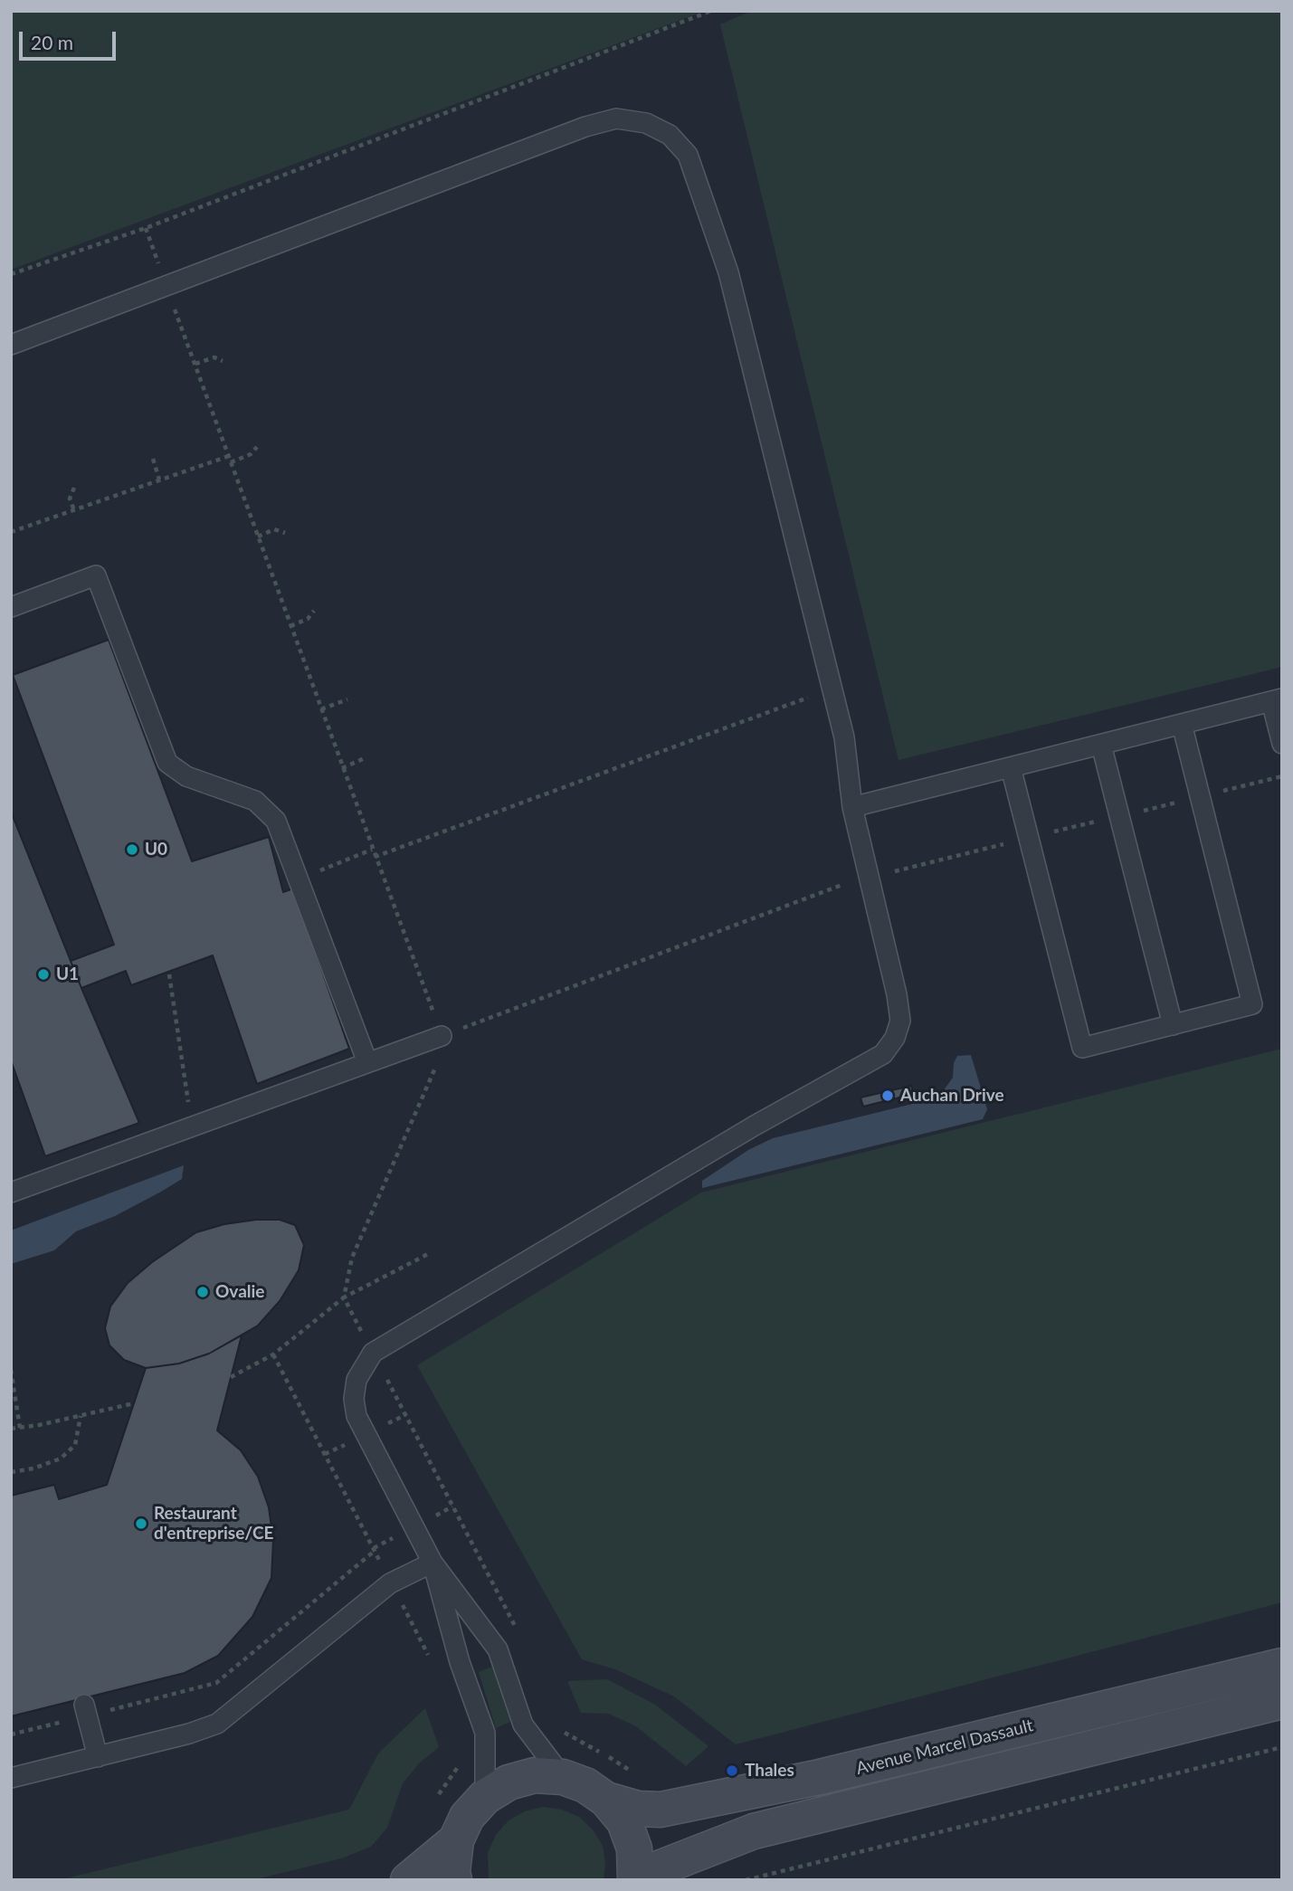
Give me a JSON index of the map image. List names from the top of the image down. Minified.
{"streets":{"main road":["Avenue Marcel Dassault"]},"places":["U0","U1","Auchan Drive","Ovalie","Restaurant d'entreprise/CE","Thales"],"scale_bar":"20 m"}
